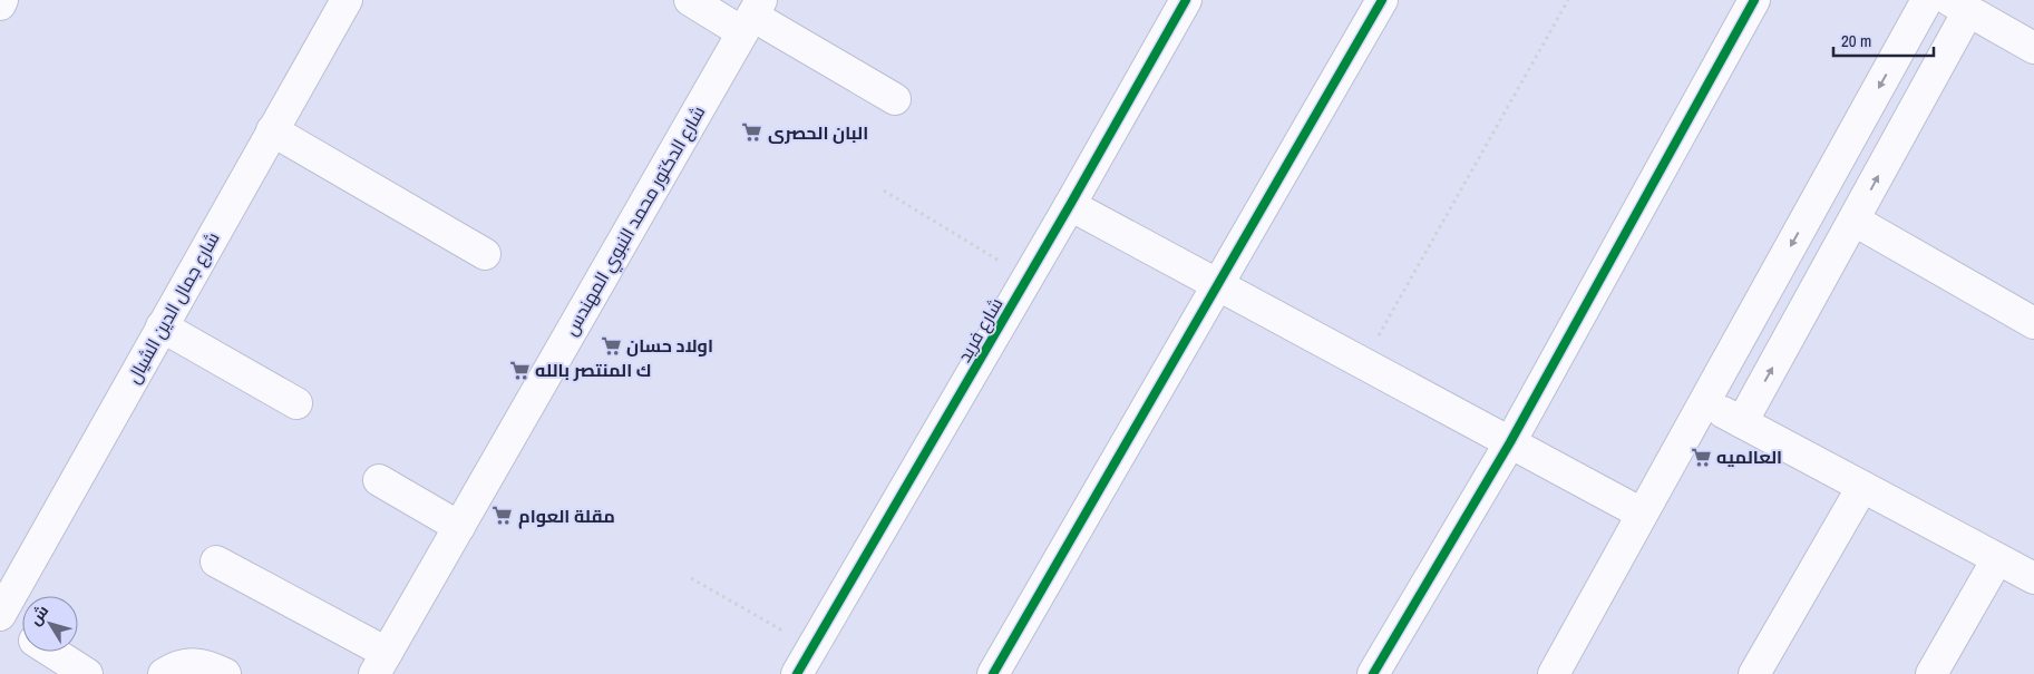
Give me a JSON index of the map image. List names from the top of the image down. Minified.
{"streets":{"street":["شارع الدكتور محمد النبوي المهندس","شارع جمال الدين الشيال","شارع فريد"]},"places":{"supermarket":["البان الحصرى","اولاد حسان","ك المنتصر بالله","العالميه","مقلة العوام"]},"scale_bar":"20 m","north":"top left"}
